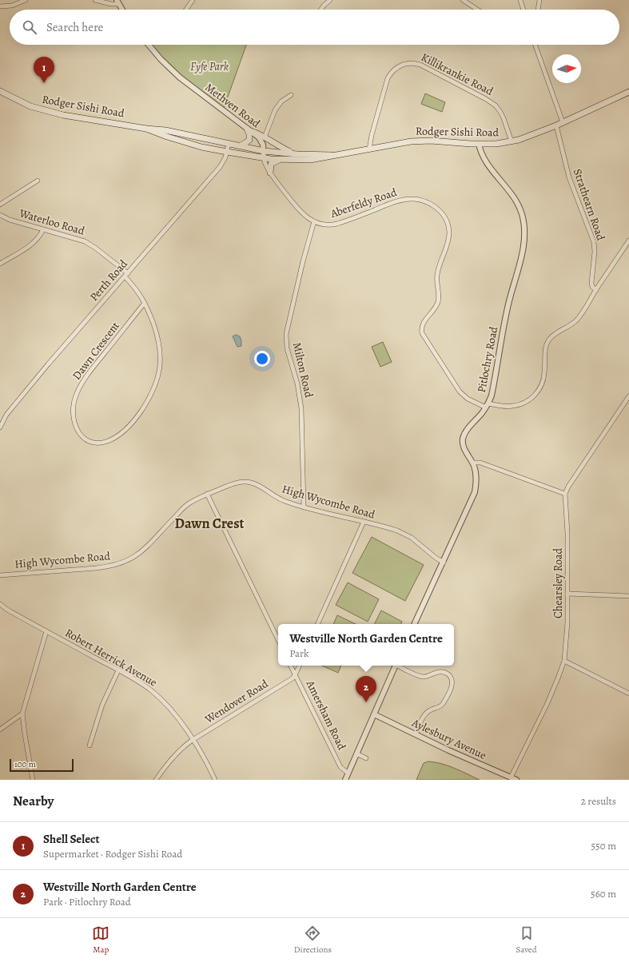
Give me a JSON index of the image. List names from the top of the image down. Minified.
{"streets":{"main road":["Rodger Sishi Road"],"street":["Killikrankie Road","Methven Road","Aberfeldy Road","Strathearn Road","Waterloo Road","Perth Road","Dawn Crescent","Pitlochry Road","Milton Road","High Wycombe Road","Chearsley Road","Robert Herrick Avenue","Wendover Road","Amersham Road","Aylesbury Avenue"]},"crossings":[["Killikrankie Road","Rodger Sishi Road"],["Methven Road","Rodger Sishi Road"],["Rodger Sishi Road","Aberfeldy Road"],["Rodger Sishi Road","Strathearn Road"],["Rodger Sishi Road","Perth Road"],["Rodger Sishi Road","Pitlochry Road"],["Aberfeldy Road","Strathearn Road"],["Aberfeldy Road","Pitlochry Road"],["Aberfeldy Road","Milton Road"],["Waterloo Road","Perth Road"],["Perth Road","Dawn Crescent"],["Pitlochry Road","High Wycombe Road"],["Milton Road","High Wycombe Road"],["Chearsley Road","Aylesbury Avenue"],["Robert Herrick Avenue","Wendover Road"],["Wendover Road","Amersham Road"]],"districts":["Dawn Crest"],"parks":["Fyfe Park"],"scale_bar":"100 m","north":"right","page":{"search":"Search here","pins":["1","2"],"popup":["Westville North Garden Centre","Park"],"scale":"100 m","heading":["Nearby","2 results"],"list":[{"mark":"1","name":"Shell Select","note":"Supermarket · Rodger Sishi Road","value":"550 m"},{"mark":"2","name":"Westville North Garden Centre","note":"Park · Pitlochry Road","value":"560 m"}],"nav":["Map","Directions","Saved"]}}
